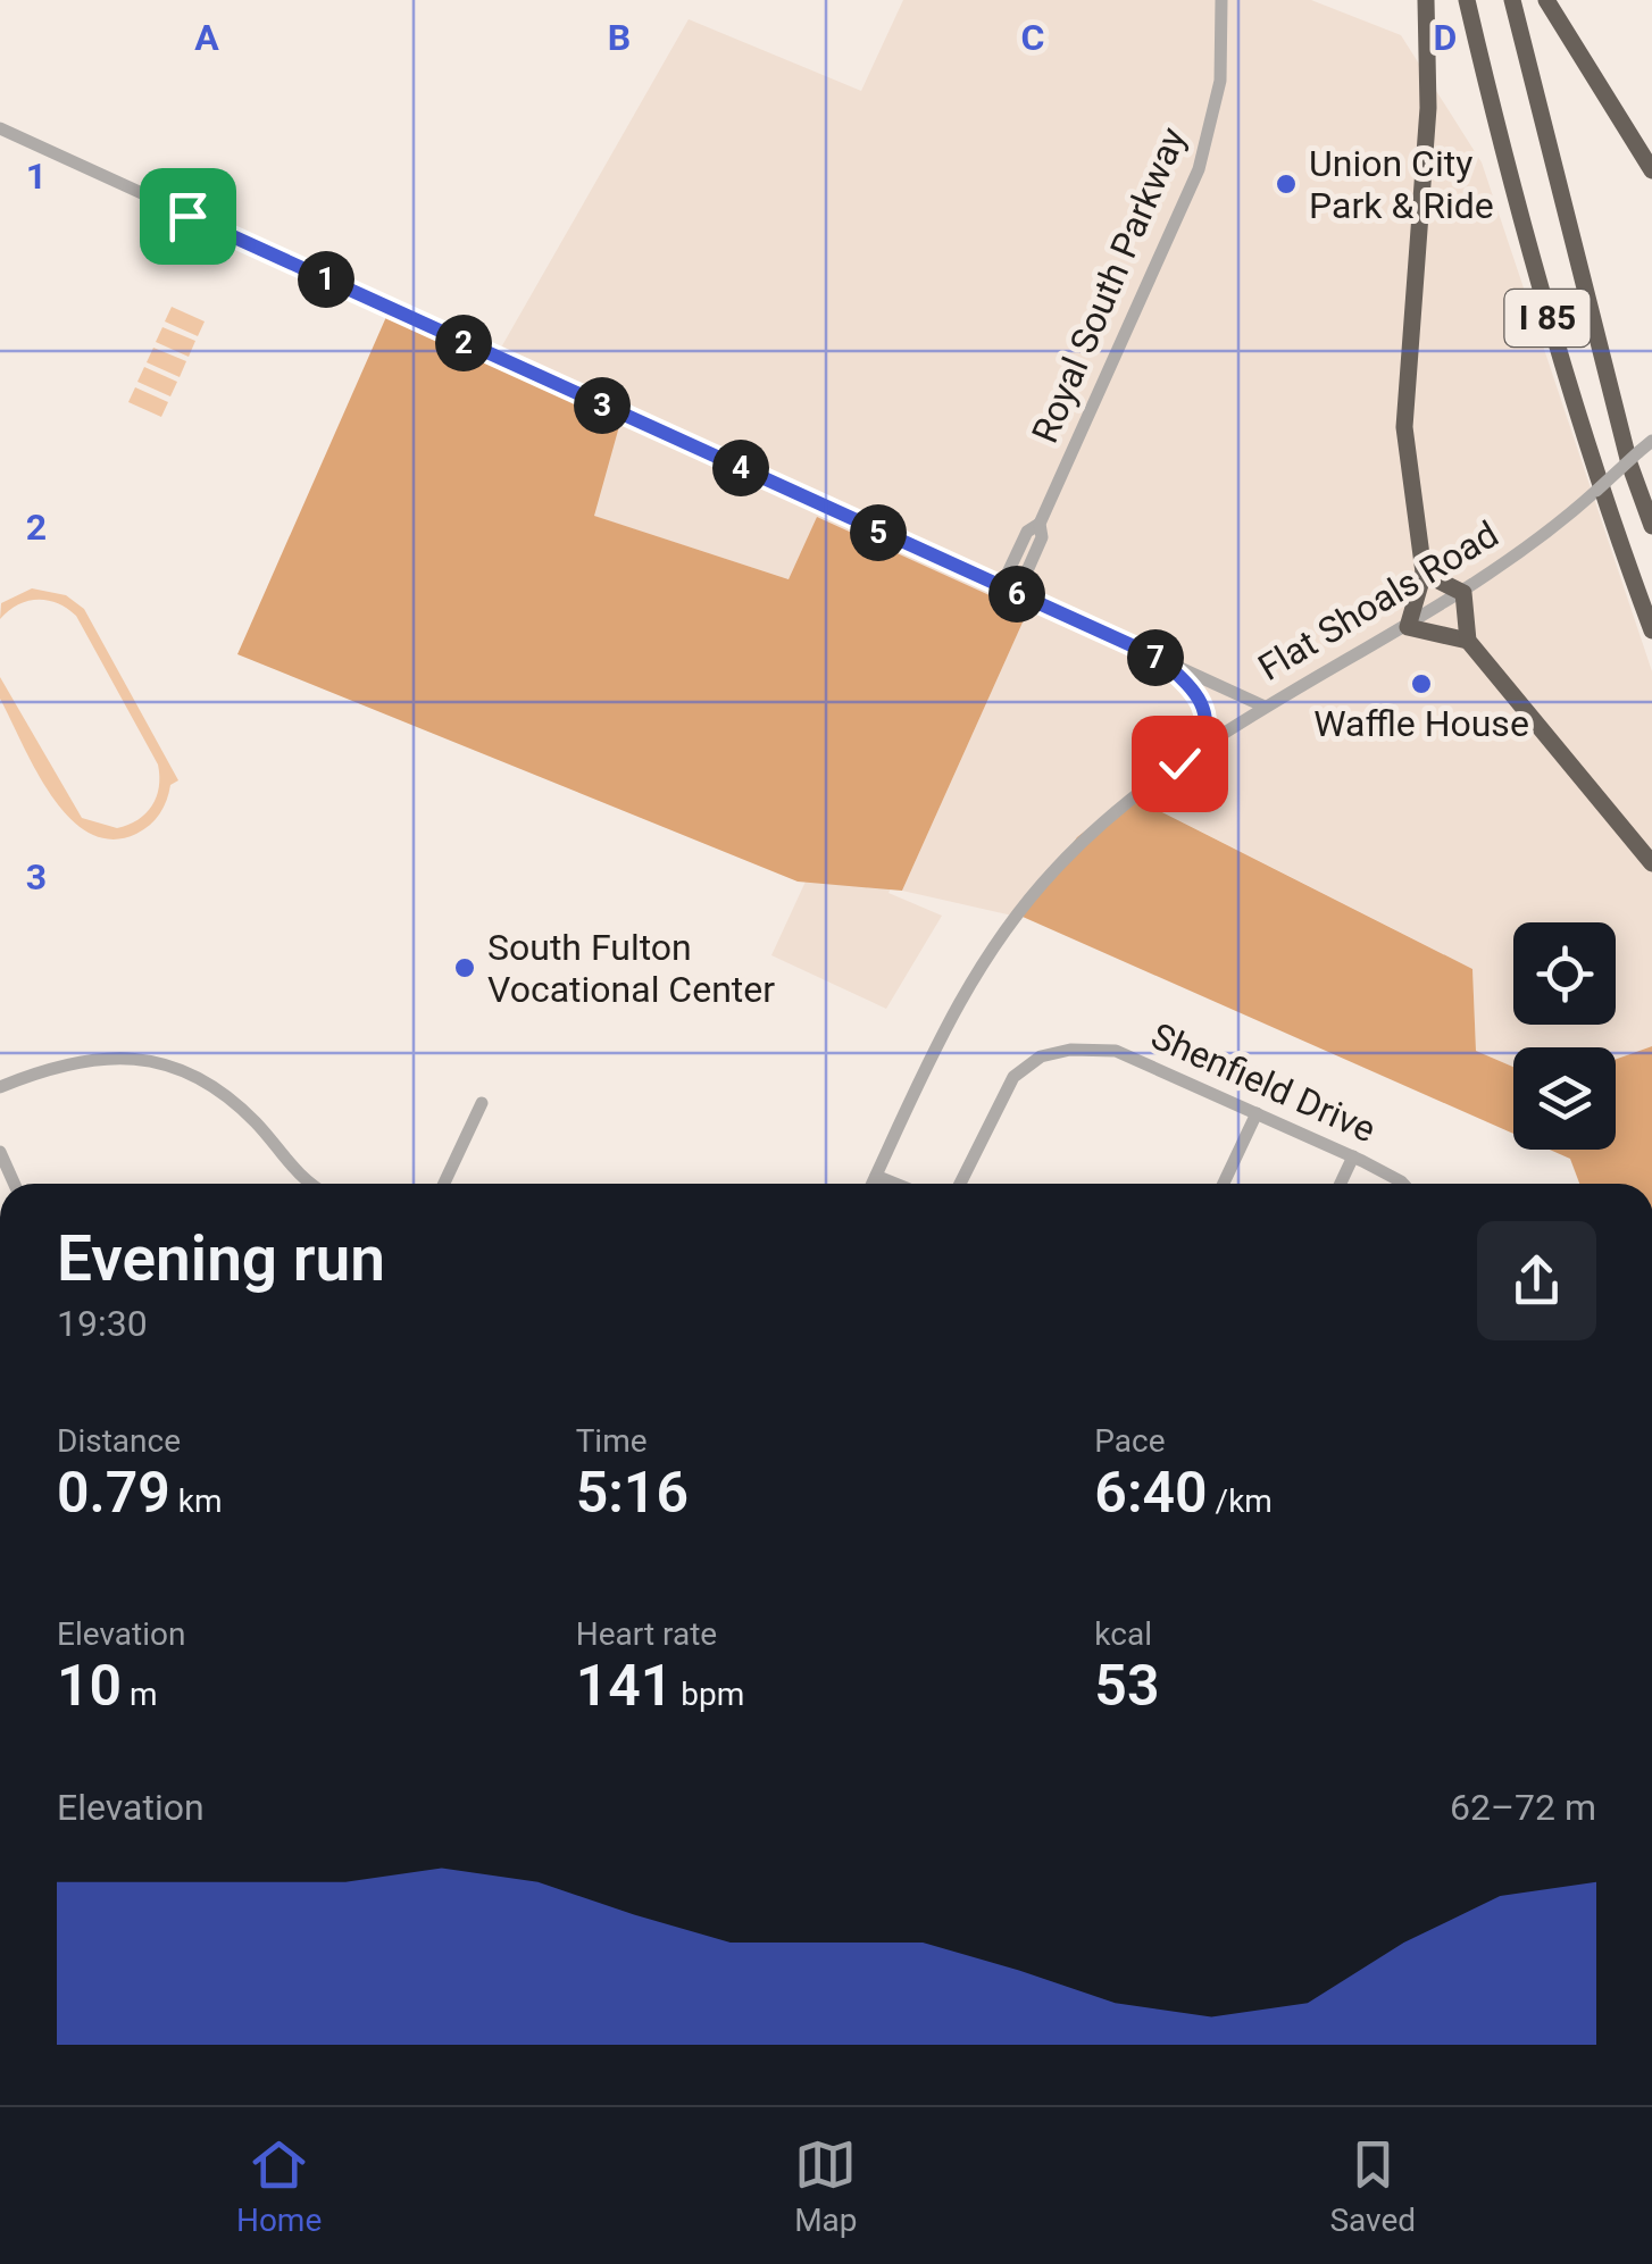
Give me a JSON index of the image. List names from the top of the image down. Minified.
{"streets":{"highway":["I 85"],"street":["Royal South Parkway","Flat Shoals Road","Shenfield Drive"]},"places":["Union City Park & Ride","Waffle House","South Fulton Vocational Center"],"page":{"pins":["1","2","3","4","5","6","7"],"heading":["Evening run","19:30"],"stats":[["Distance","0.79 km"],["Time","5:16"],["Pace","6:40 /km"],["Elevation","10 m"],["Heart rate","141 bpm"],["kcal","53"]],"chart":["Elevation","62–72 m"],"tabs":["Home","Map","Saved"]},"grid":{"columns":["A","B","C","D"],"rows":["1","2","3"]}}
